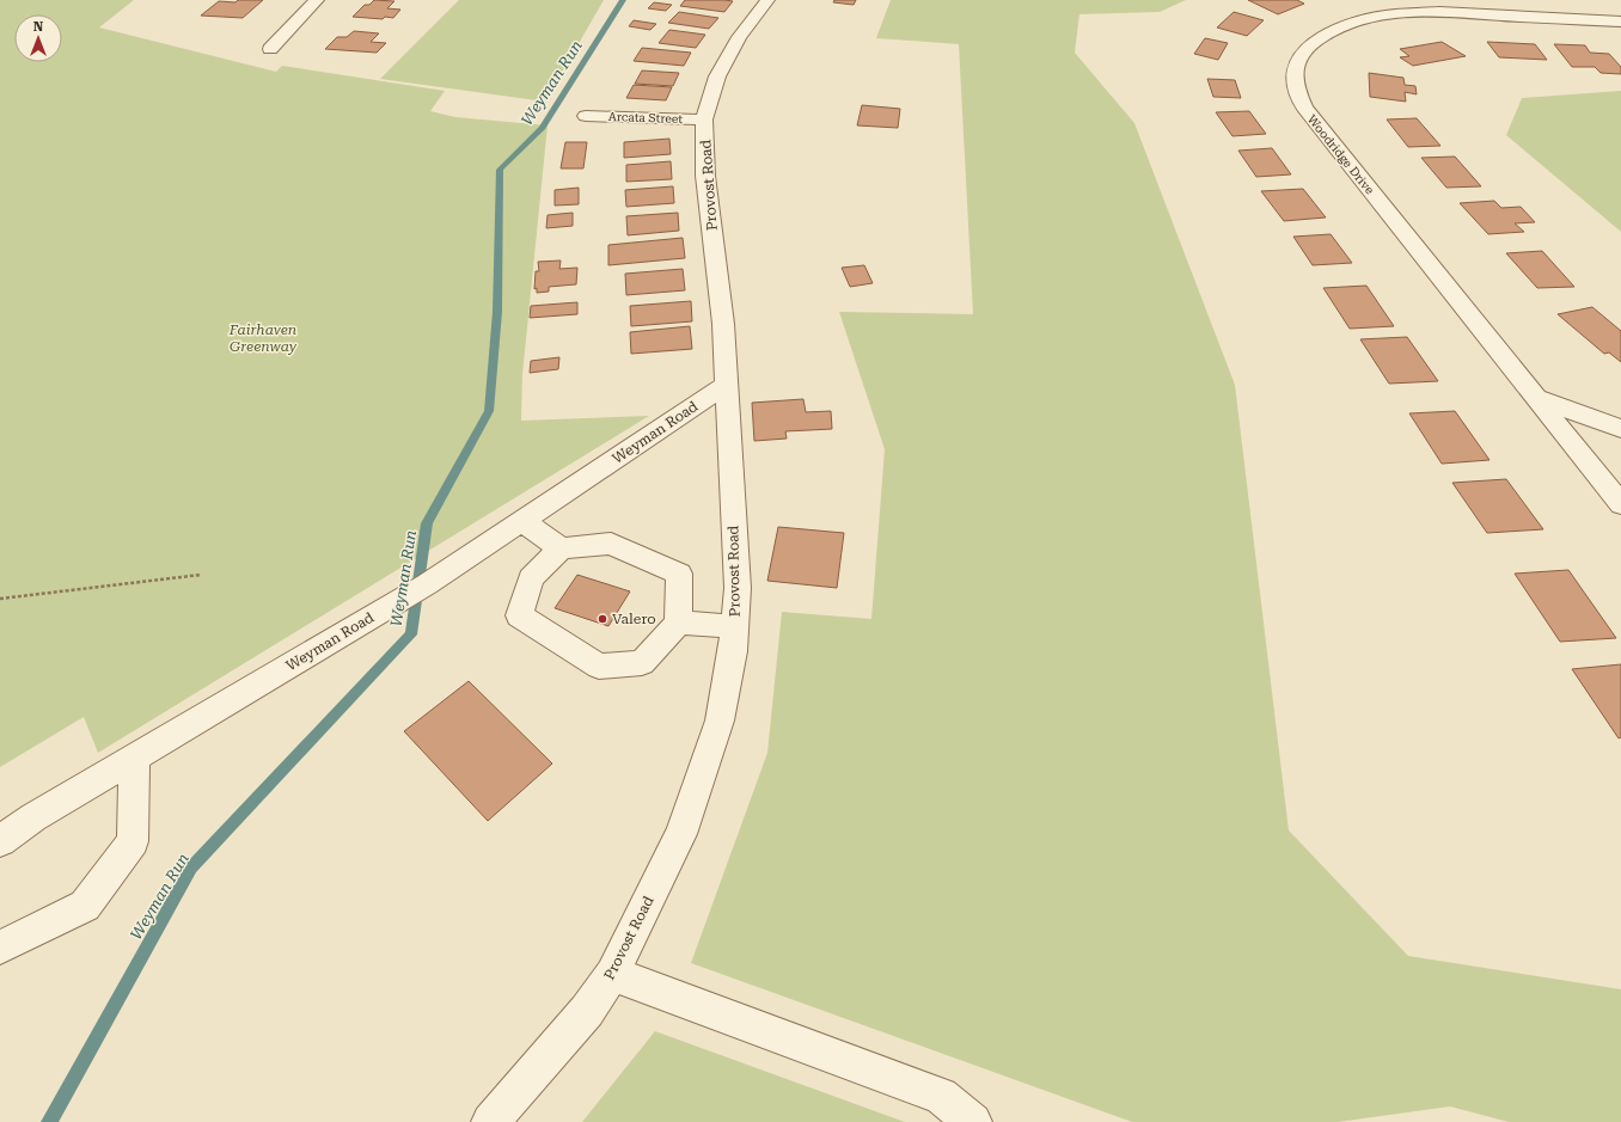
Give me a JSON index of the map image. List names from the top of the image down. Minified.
{"streets":{"street":["Arcata Street","Woodridge Drive","Provost Road","Weyman Road"]},"crossings":[["Arcata Street","Provost Road"],["Provost Road","Weyman Road"]],"water":["Weyman Run"],"parks":["Fairhaven Greenway"],"places":["Valero"],"north":"top"}
